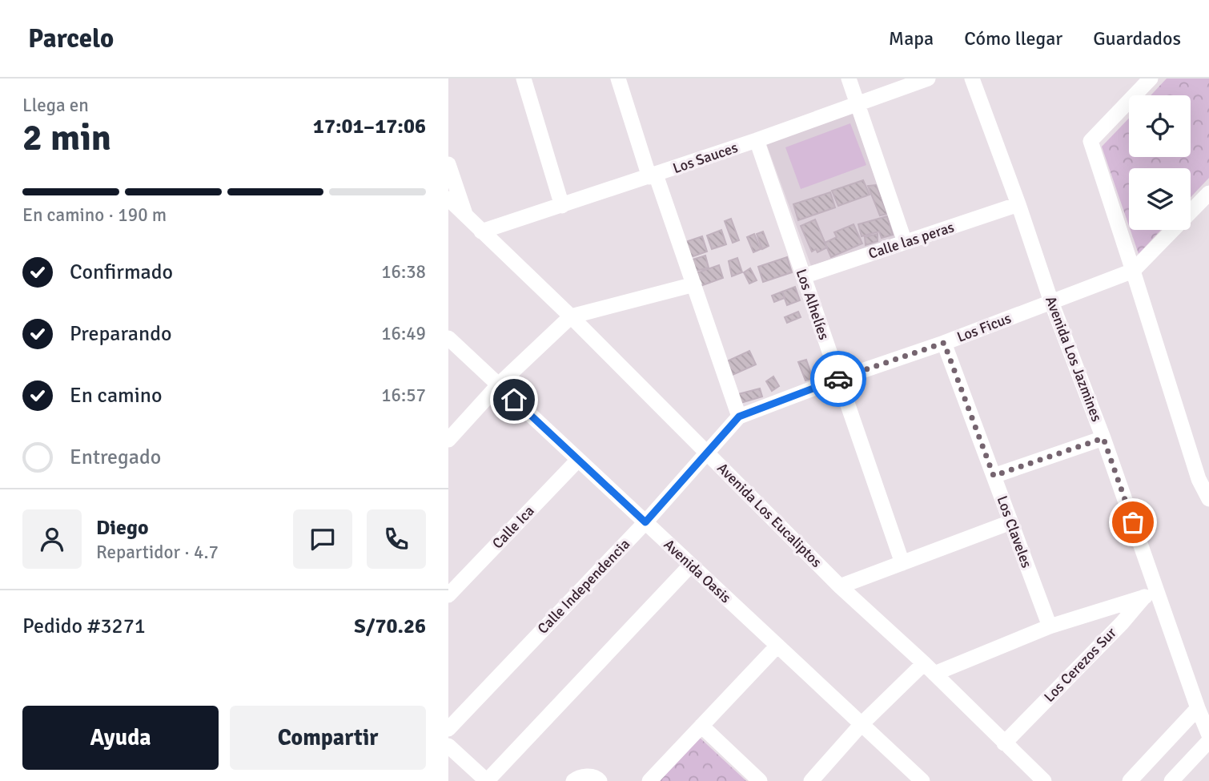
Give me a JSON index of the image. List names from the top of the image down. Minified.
{"streets":{"street":["Los Sauces","Calle las peras","Los Alhelíes","Los Ficus","Avenida Los Jazmines","Avenida Los Eucaliptos","Calle Ica","Los Claveles","Avenida Oasis","Calle Independencia","Los Cerezos Sur"]},"crossings":[["Los Sauces","Los Alhelíes"],["Los Sauces","Avenida Los Eucaliptos"],["Calle las peras","Los Alhelíes"],["Calle las peras","Avenida Los Jazmines"],["Los Alhelíes","Los Ficus"],["Los Ficus","Avenida Los Jazmines"],["Los Ficus","Los Claveles"],["Los Ficus","Calle Independencia"],["Avenida Los Jazmines","Los Cerezos Sur"],["Avenida Los Eucaliptos","Calle Independencia"],["Avenida Los Eucaliptos","Los Cerezos Sur"],["Calle Ica","Avenida Oasis"],["Avenida Oasis","Calle Independencia"]],"page":{"header":"Parcelo","nav":["Mapa","Cómo llegar","Guardados"],"heading":["2 min","Llega en","17:01–17:06"],"panel":["Diego","Repartidor · 4.7","Pedido #3271","S/70.26"],"bar":"En camino · 190 m","list":[["Confirmado","16:38"],["Preparando","16:49"],["En camino","16:57"],"Entregado"],"buttons":["Ayuda","Compartir"]}}
